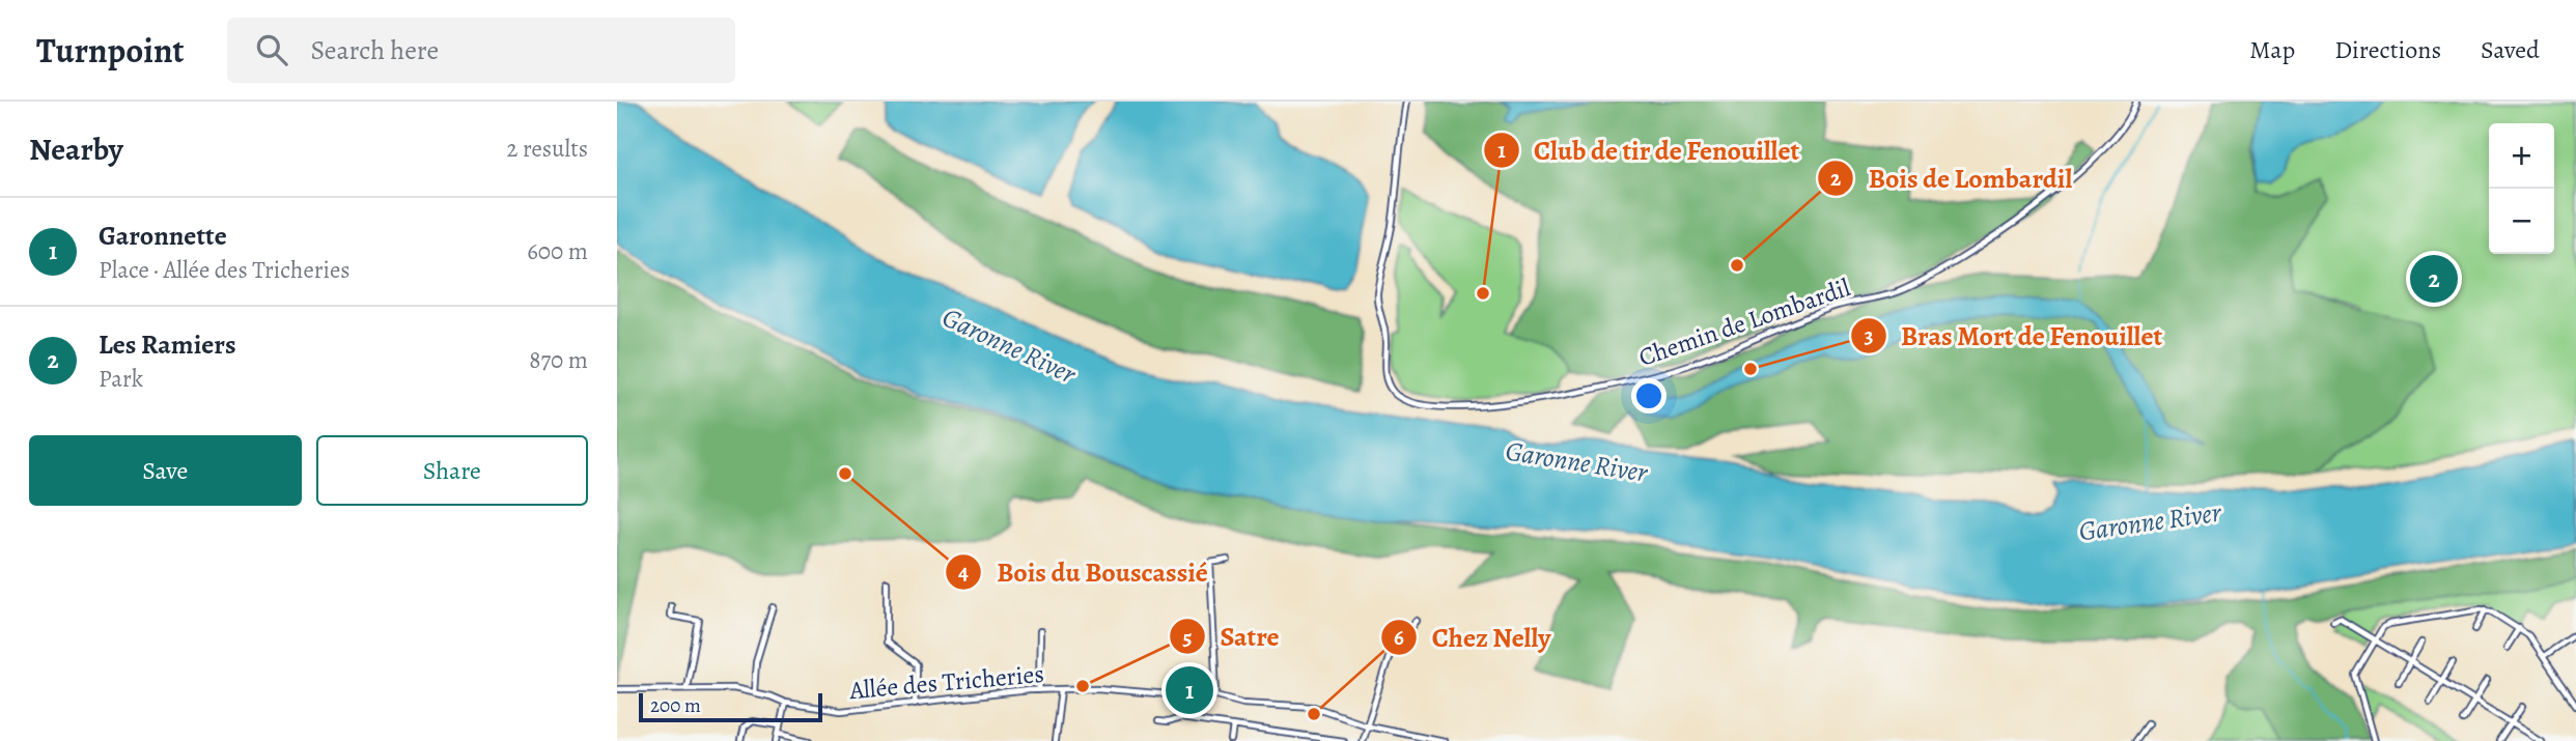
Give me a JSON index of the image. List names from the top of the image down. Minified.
{"streets":{"street":["Chemin de Lombardil","Allée des Tricheries"]},"water":["Garonne River"],"places":["Bois de Lombardil","Club de tir de Fenouillet","Bras Mort de Fenouillet","Bois du Bouscassié","Satre","Chez Nelly"],"scale_bar":"200 m","page":{"header":"Turnpoint","search":"Search here","nav":["Map","Directions","Saved"],"heading":["Nearby","2 results"],"map_buttons":["+","−"],"list":[{"mark":"1","name":"Garonnette","note":"Place · Allée des Tricheries","value":"600 m"},{"mark":"2","name":"Les Ramiers","note":"Park","value":"870 m"}],"pins":["2","1"],"buttons":["Save","Share"],"scale":"200 m"}}
